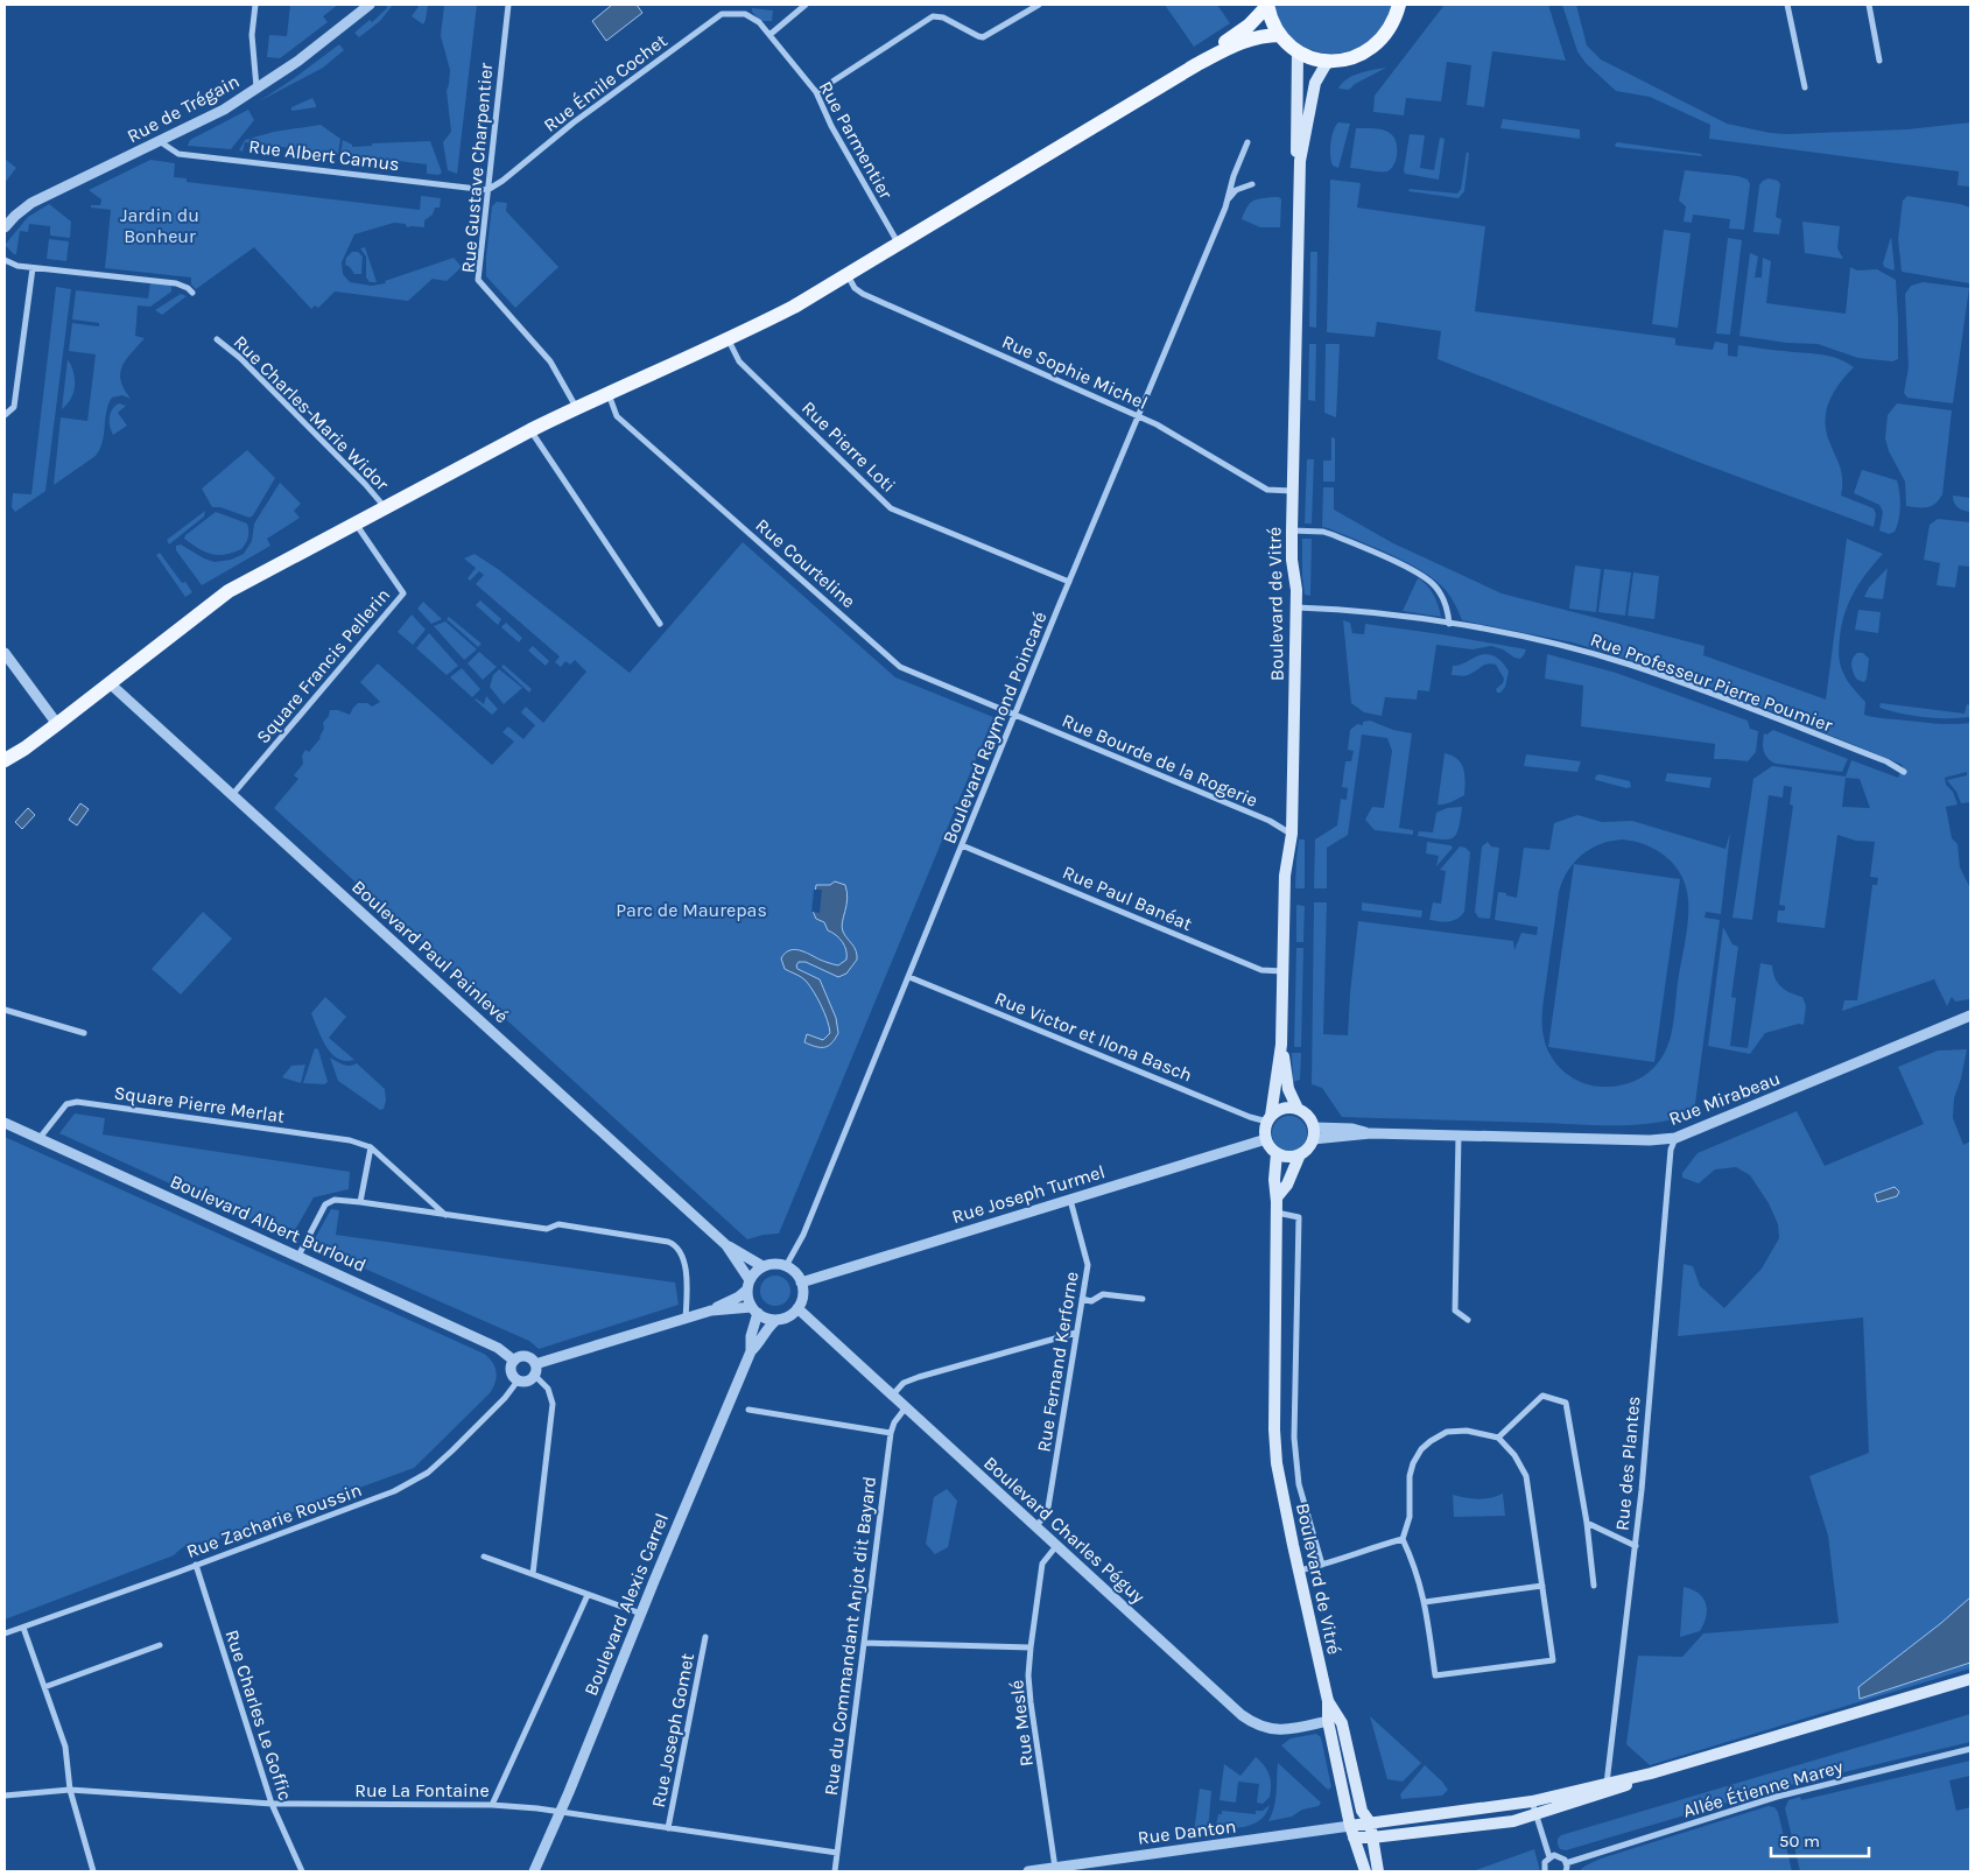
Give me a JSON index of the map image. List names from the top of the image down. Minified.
{"streets":{"main road":["Boulevard de Vitré"],"street":["Rue Émile Cochet","Rue de Trégain","Rue Parmentier","Rue Albert Camus","Rue Gustave Charpentier","Rue Sophie Michel","Rue Charles-Marie Widor","Rue Pierre Loti","Rue Courteline","Square Francis Pellerin","Rue Professeur Pierre Poumier","Boulevard Raymond Poincaré","Rue Bourde de la Rogerie","Rue Paul Banéat","Boulevard Paul Painlevé","Rue Victor et Ilona Basch","Rue Mirabeau","Square Pierre Merlat","Rue Joseph Turmel","Boulevard Albert Burloud","Rue Fernand Kerforne","Rue des Plantes","Rue Zacharie Roussin","Boulevard Charles Péguy","Boulevard Alexis Carrel","Rue du Commandant Anjot dit Bayard","Rue Charles Le Goffic","Rue Meslé","Rue Joseph Gomet","Allée Étienne Marey","Rue La Fontaine","Rue Danton"]},"crossings":[["Rue Émile Cochet","Rue Parmentier"],["Rue Émile Cochet","Rue Albert Camus"],["Rue Émile Cochet","Rue Gustave Charpentier"],["Rue de Trégain","Rue Albert Camus"],["Rue Albert Camus","Rue Gustave Charpentier"],["Rue Sophie Michel","Boulevard de Vitré"],["Rue Sophie Michel","Boulevard Raymond Poincaré"],["Rue Pierre Loti","Boulevard Raymond Poincaré"],["Rue Courteline","Boulevard Raymond Poincaré"],["Rue Courteline","Rue Bourde de la Rogerie"],["Boulevard de Vitré","Rue Professeur Pierre Poumier"],["Boulevard de Vitré","Rue Bourde de la Rogerie"],["Boulevard de Vitré","Rue Paul Banéat"],["Boulevard de Vitré","Rue Victor et Ilona Basch"],["Boulevard de Vitré","Rue Mirabeau"],["Boulevard de Vitré","Rue Joseph Turmel"],["Boulevard de Vitré","Boulevard Charles Péguy"],["Boulevard de Vitré","Rue Danton"],["Square Francis Pellerin","Boulevard Paul Painlevé"],["Boulevard Raymond Poincaré","Rue Bourde de la Rogerie"],["Boulevard Raymond Poincaré","Rue Paul Banéat"],["Boulevard Raymond Poincaré","Boulevard Paul Painlevé"],["Boulevard Raymond Poincaré","Rue Victor et Ilona Basch"],["Boulevard Raymond Poincaré","Rue Joseph Turmel"],["Boulevard Raymond Poincaré","Boulevard Charles Péguy"],["Boulevard Raymond Poincaré","Boulevard Alexis Carrel"],["Boulevard Paul Painlevé","Rue Joseph Turmel"],["Boulevard Paul Painlevé","Boulevard Charles Péguy"],["Boulevard Paul Painlevé","Boulevard Alexis Carrel"],["Rue Victor et Ilona Basch","Rue Mirabeau"],["Rue Victor et Ilona Basch","Rue Joseph Turmel"],["Rue Mirabeau","Rue Joseph Turmel"],["Rue Mirabeau","Rue des Plantes"],["Square Pierre Merlat","Boulevard Albert Burloud"],["Rue Joseph Turmel","Rue Fernand Kerforne"],["Rue Joseph Turmel","Boulevard Charles Péguy"],["Rue Joseph Turmel","Boulevard Alexis Carrel"],["Boulevard Albert Burloud","Rue Zacharie Roussin"],["Rue Fernand Kerforne","Boulevard Charles Péguy"],["Rue Zacharie Roussin","Rue Charles Le Goffic"],["Boulevard Charles Péguy","Boulevard Alexis Carrel"],["Boulevard Charles Péguy","Rue du Commandant Anjot dit Bayard"],["Boulevard Charles Péguy","Rue Meslé"],["Boulevard Alexis Carrel","Rue La Fontaine"],["Rue du Commandant Anjot dit Bayard","Rue La Fontaine"],["Rue Charles Le Goffic","Rue La Fontaine"],["Rue Meslé","Rue Danton"],["Rue Joseph Gomet","Rue La Fontaine"]],"parks":["Jardin du Bonheur","Parc de Maurepas"],"scale_bar":"50 m"}
